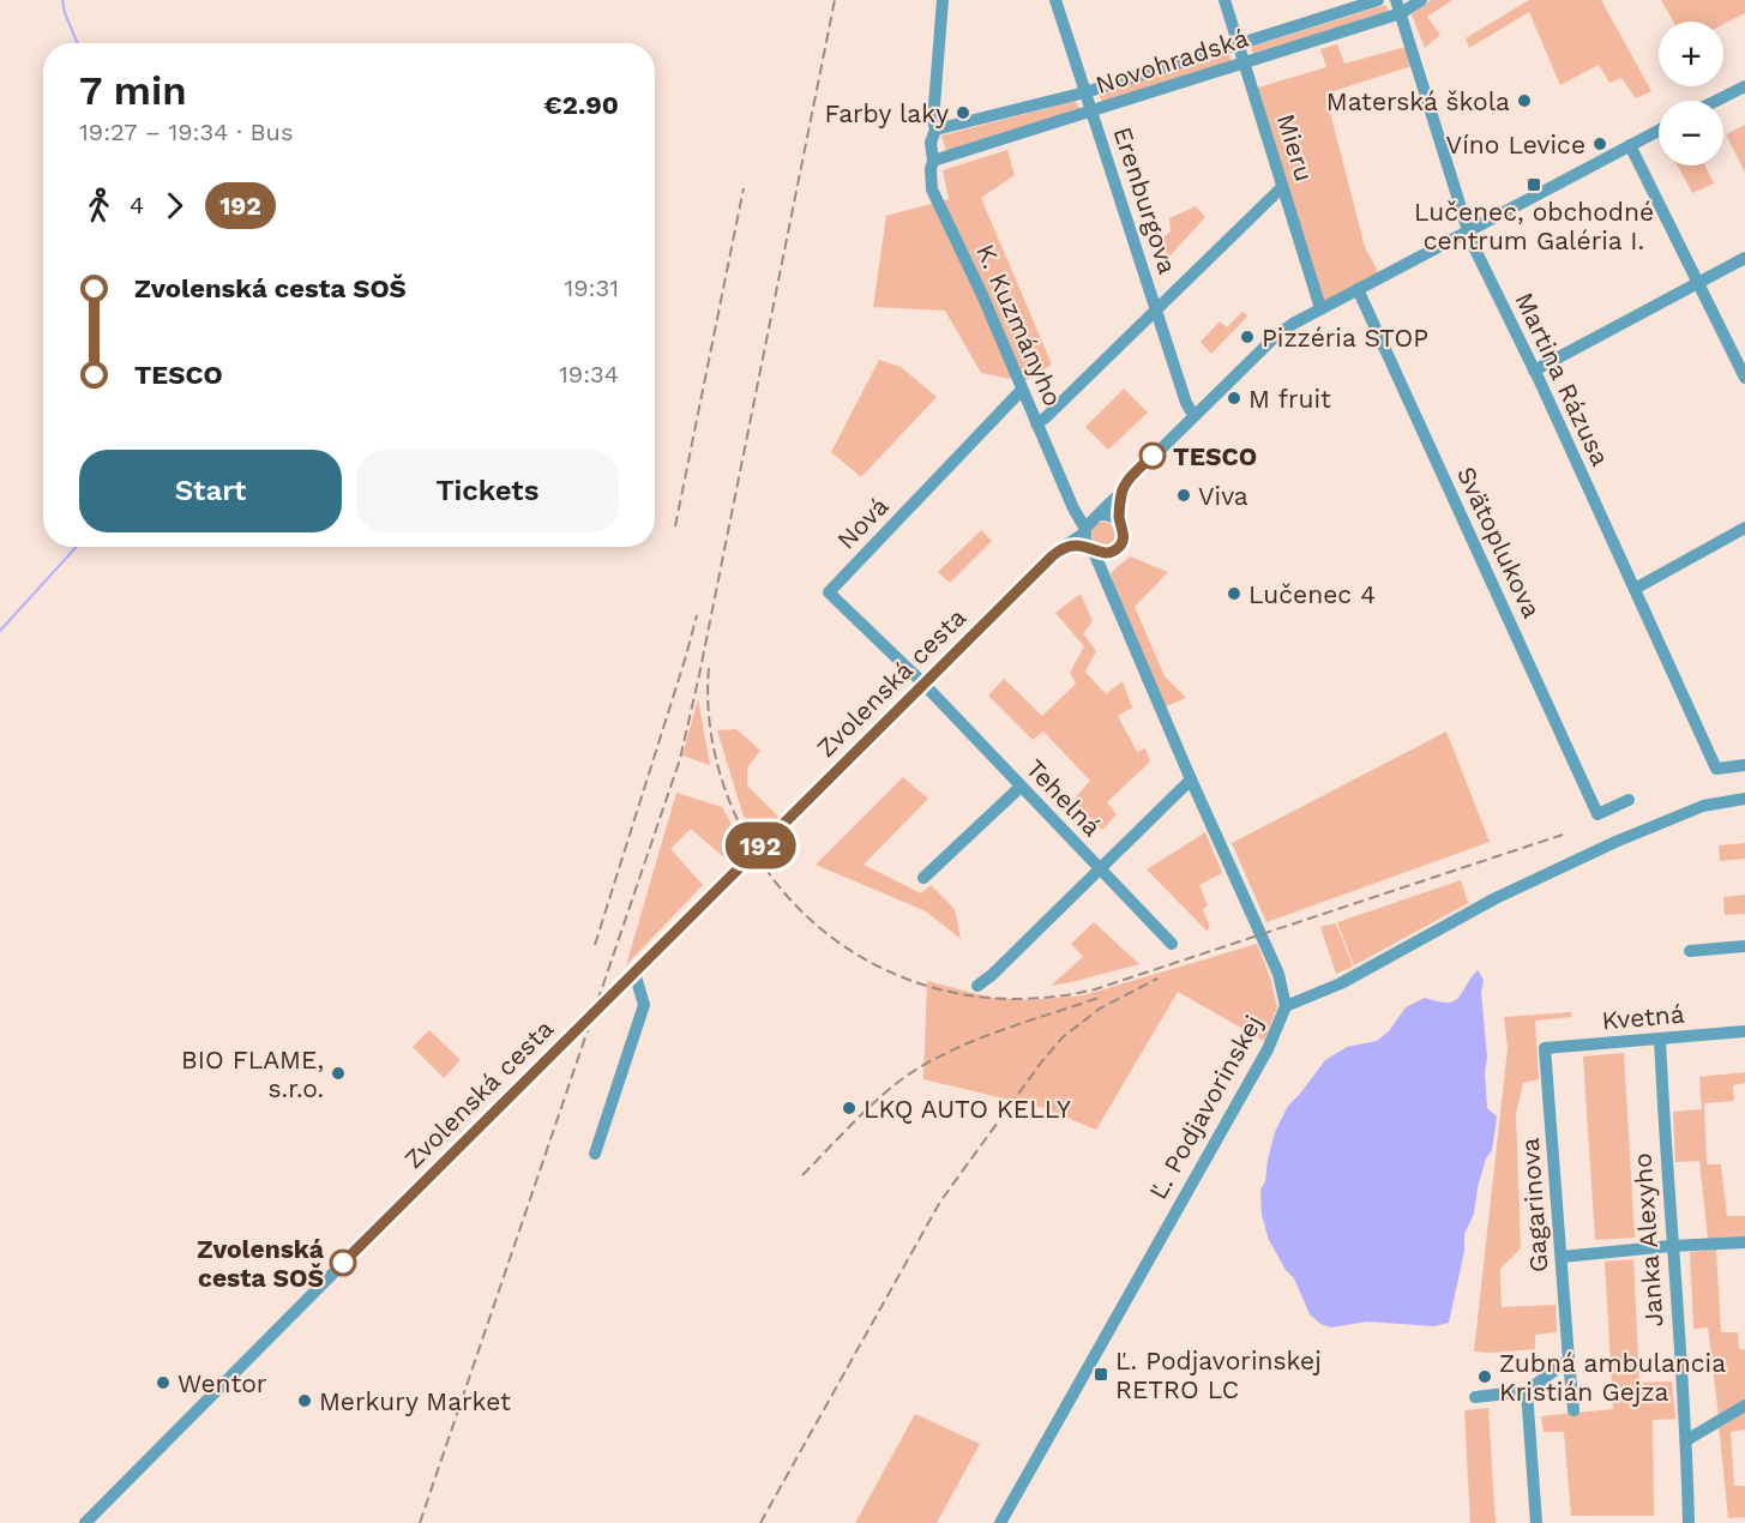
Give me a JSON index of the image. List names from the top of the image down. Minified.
{"streets":{"street":["Novohradská","Mieru","Erenburgova","K. Kuzmányho","Martina Rázusa","Nová","Svätoplukova","Zvolenská cesta","Tehelná","Kvetná","Ľ. Podjavorinskej","Gagarinova","Janka Alexyho"]},"crossings":[["Novohradská","Mieru"],["Novohradská","Erenburgova"],["Novohradská","K. Kuzmányho"],["Novohradská","Martina Rázusa"],["Mieru","Zvolenská cesta"],["Erenburgova","Zvolenská cesta"],["K. Kuzmányho","Nová"],["Martina Rázusa","Zvolenská cesta"],["Nová","Zvolenská cesta"],["Nová","Tehelná"],["Svätoplukova","Zvolenská cesta"],["Zvolenská cesta","Tehelná"],["Zvolenská cesta","Ľ. Podjavorinskej"],["Kvetná","Gagarinova"],["Kvetná","Janka Alexyho"]],"places":{"other":["Materská škola","Farby laky","Víno Levice","Pizzéria STOP","M fruit","TESCO","Viva","Lučenec 4","BIO FLAME, s.r.o.","LKQ AUTO KELLY","Zvolenská cesta SOŠ","Zubná ambulancia Kristián Gejza","Wentor","Merkury Market"],"transit":["Lučenec, obchodné centrum Galéria I.","Ľ. Podjavorinskej RETRO LC"]},"lines":["bus line 192"],"page":{"on_map":"192","map_buttons":["+","−"],"heading":["7 min","19:27 – 19:34 · Bus","€2.90"],"legs":["4","192"],"list":[{"name":"Zvolenská cesta SOŠ","value":"19:31"},{"name":"TESCO","value":"19:34"}],"buttons":["Start","Tickets"]}}
